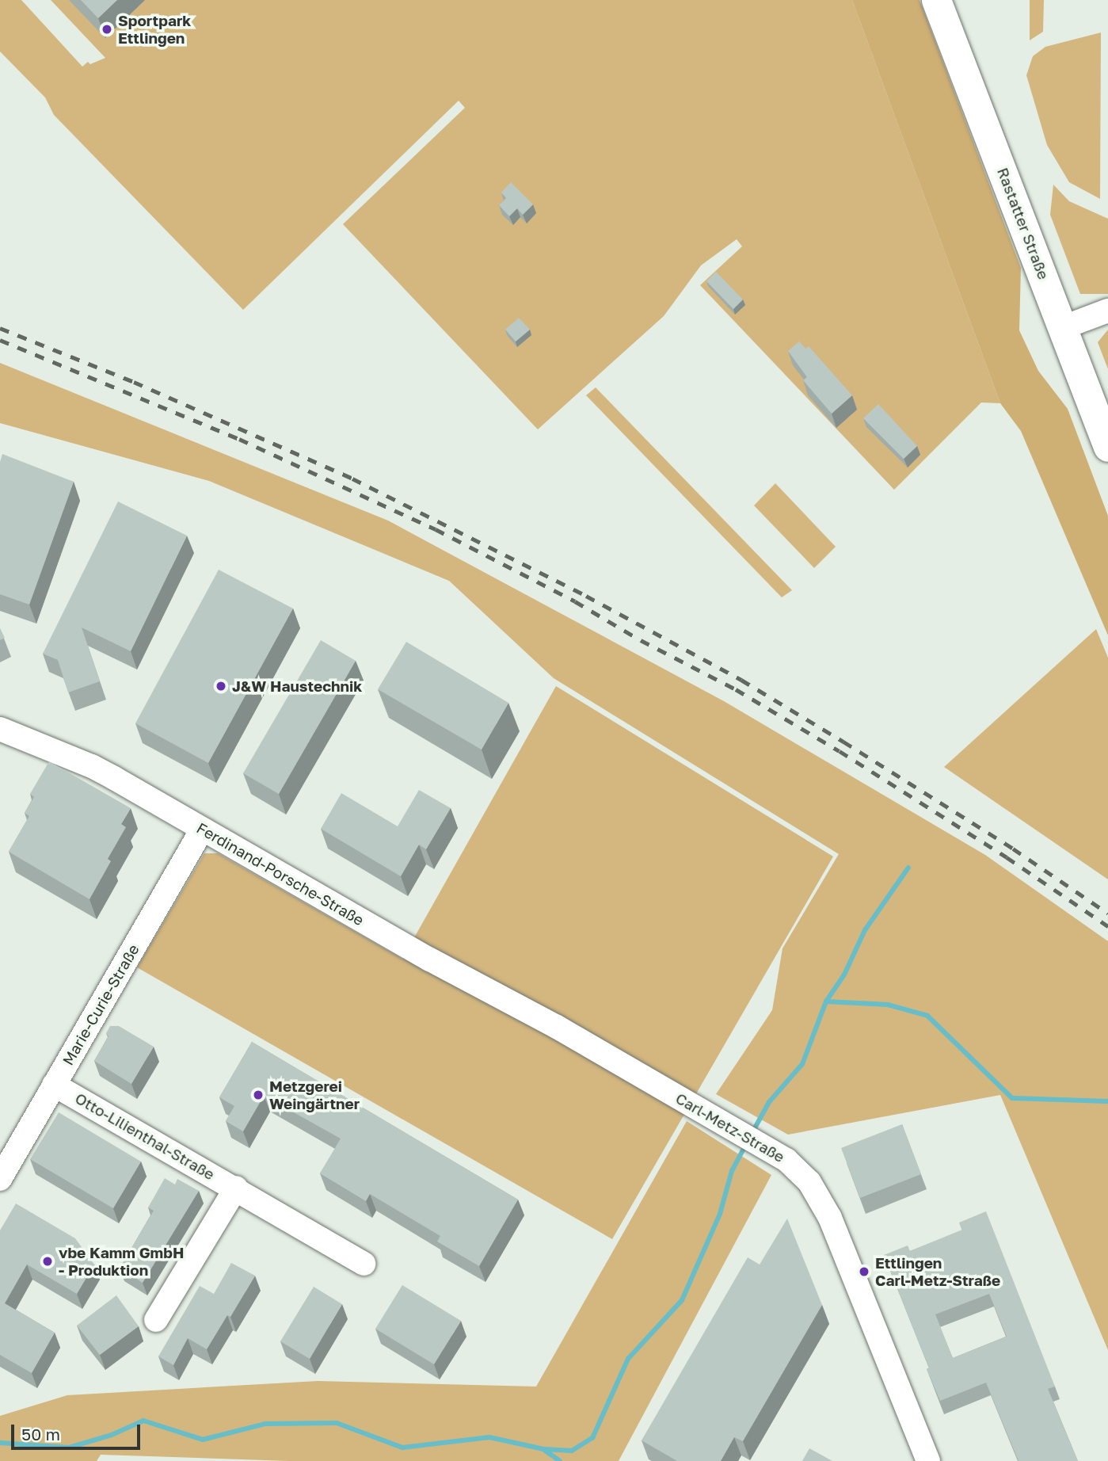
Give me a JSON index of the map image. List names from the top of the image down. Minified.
{"streets":{"main road":["Rastatter Straße"],"street":["Ferdinand-Porsche-Straße","Marie-Curie-Straße","Carl-Metz-Straße","Otto-Lilienthal-Straße"]},"crossings":[["Ferdinand-Porsche-Straße","Marie-Curie-Straße"],["Ferdinand-Porsche-Straße","Carl-Metz-Straße"],["Marie-Curie-Straße","Otto-Lilienthal-Straße"]],"places":["Sportpark Ettlingen","J&W Haustechnik","Metzgerei Weingärtner","vbe Kamm GmbH - Produktion","Ettlingen Carl-Metz-Straße"],"scale_bar":"50 m"}
